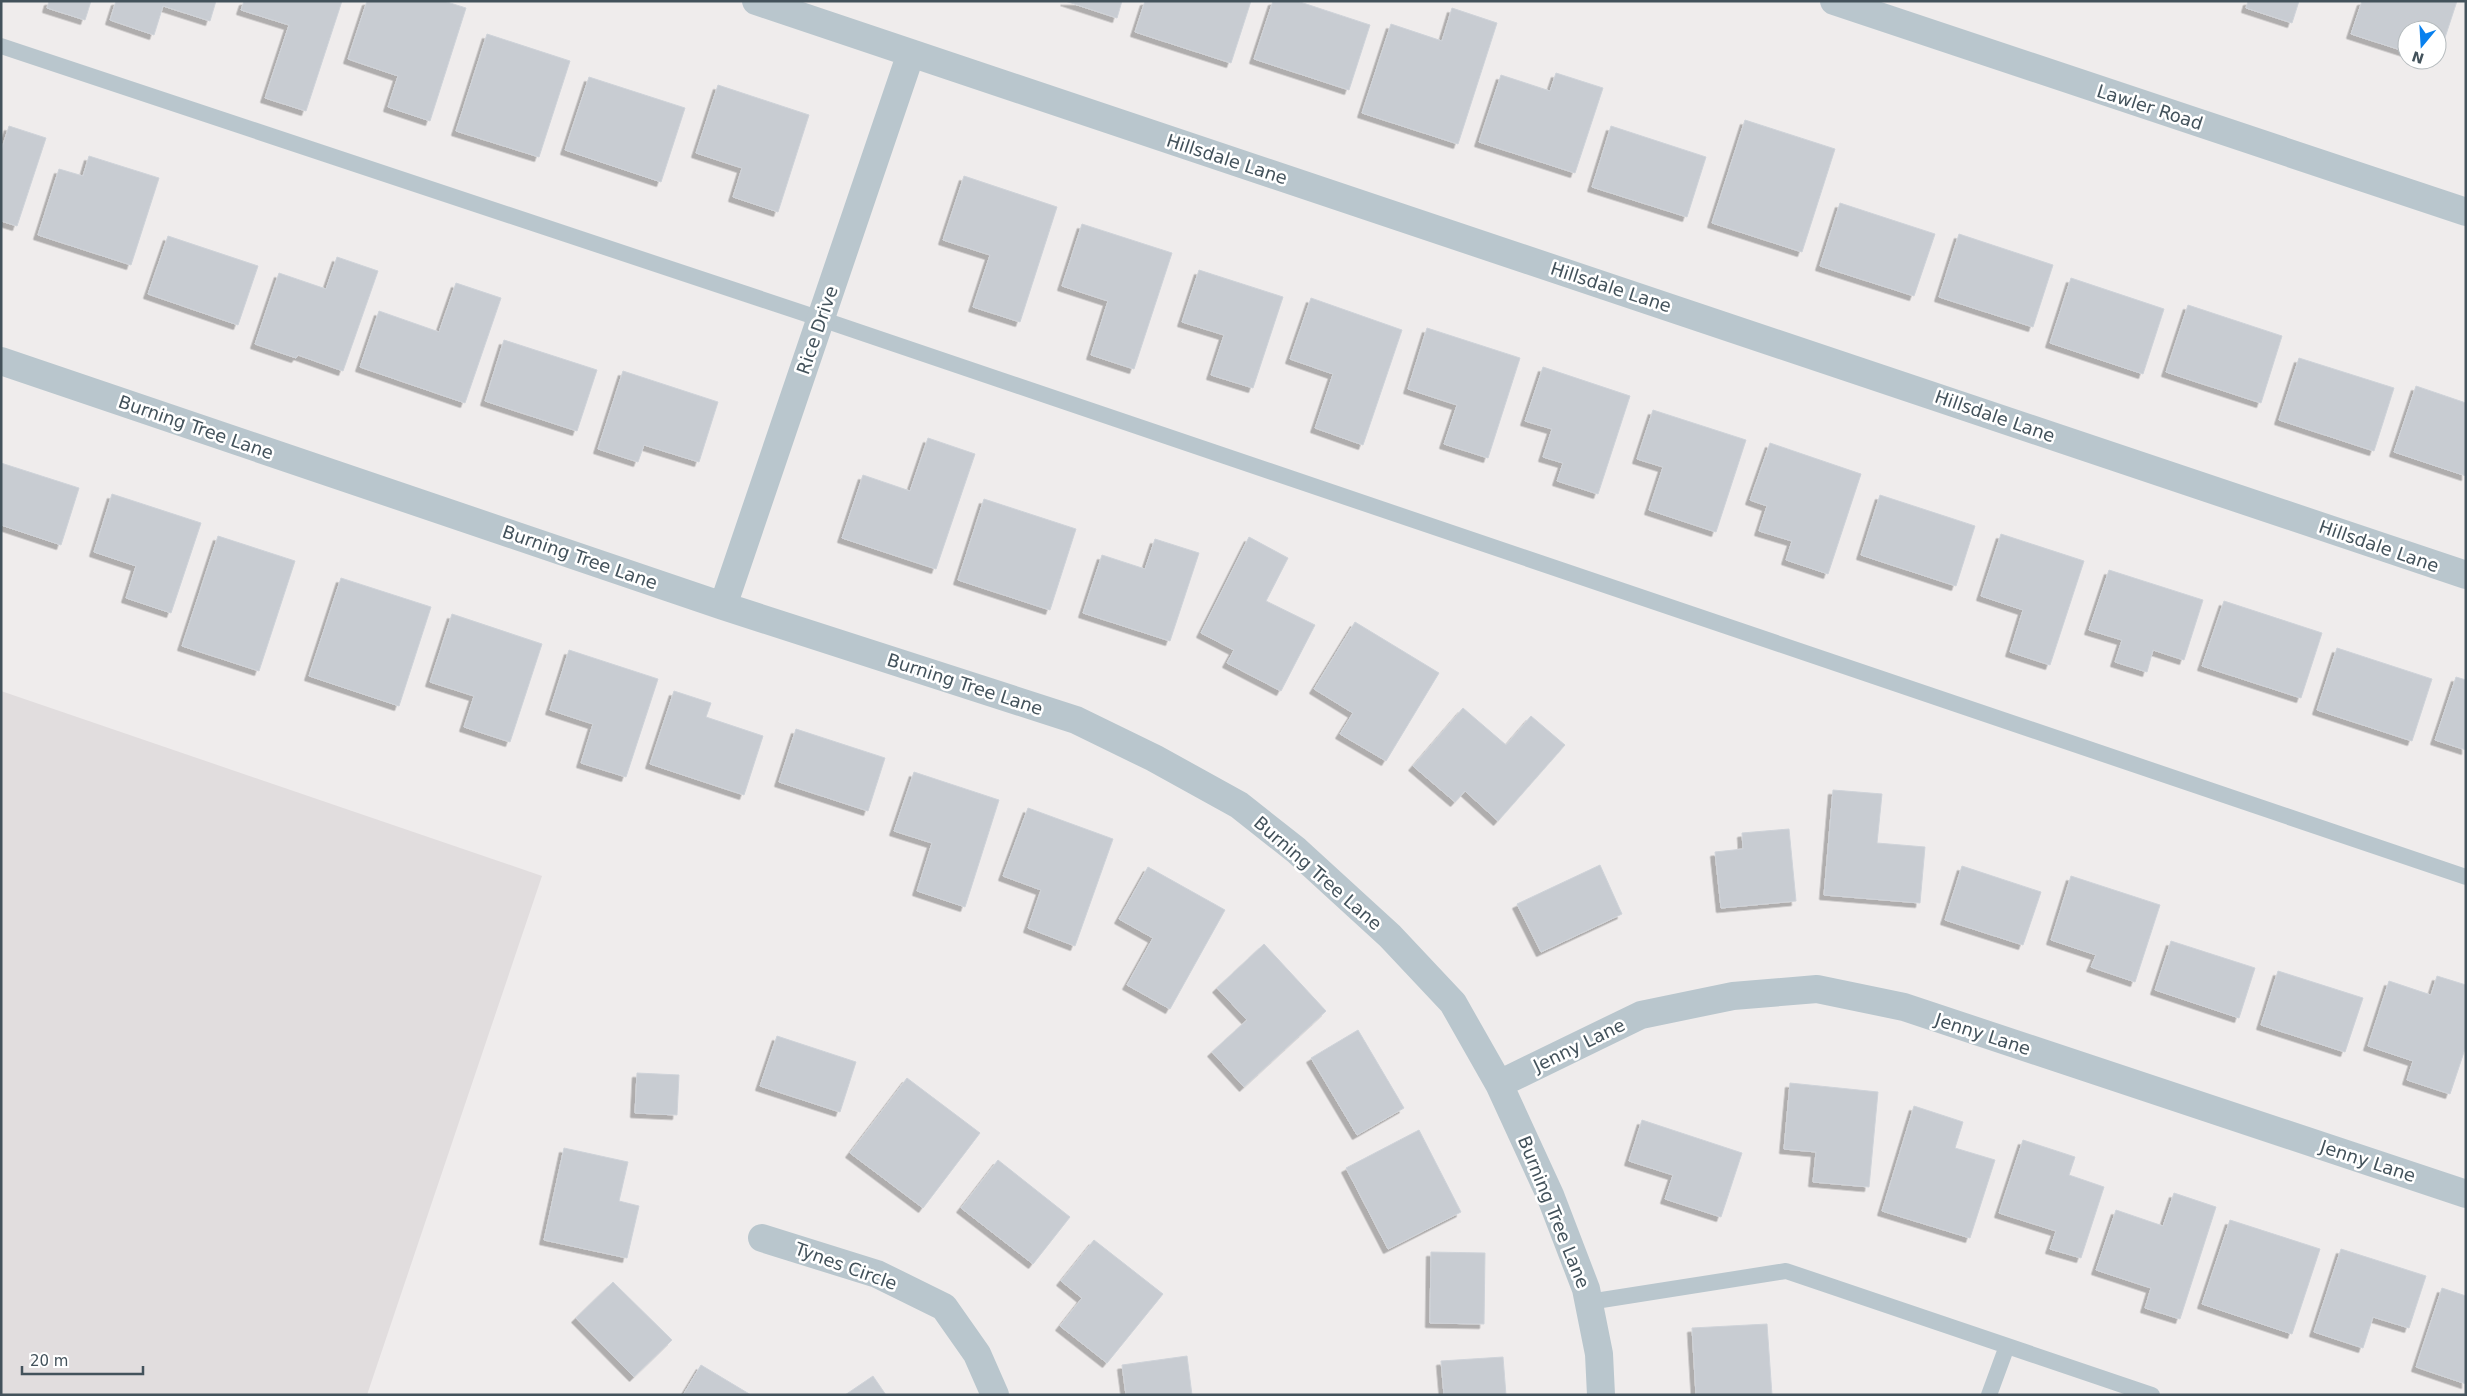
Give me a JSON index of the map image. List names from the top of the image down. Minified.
{"streets":{"street":["Lawler Road","Hillsdale Lane","Rice Drive","Burning Tree Lane","Jenny Lane","Tynes Circle"]},"crossings":[["Hillsdale Lane","Rice Drive"],["Rice Drive","Burning Tree Lane"],["Burning Tree Lane","Jenny Lane"]],"scale_bar":"20 m","north":"bottom"}
